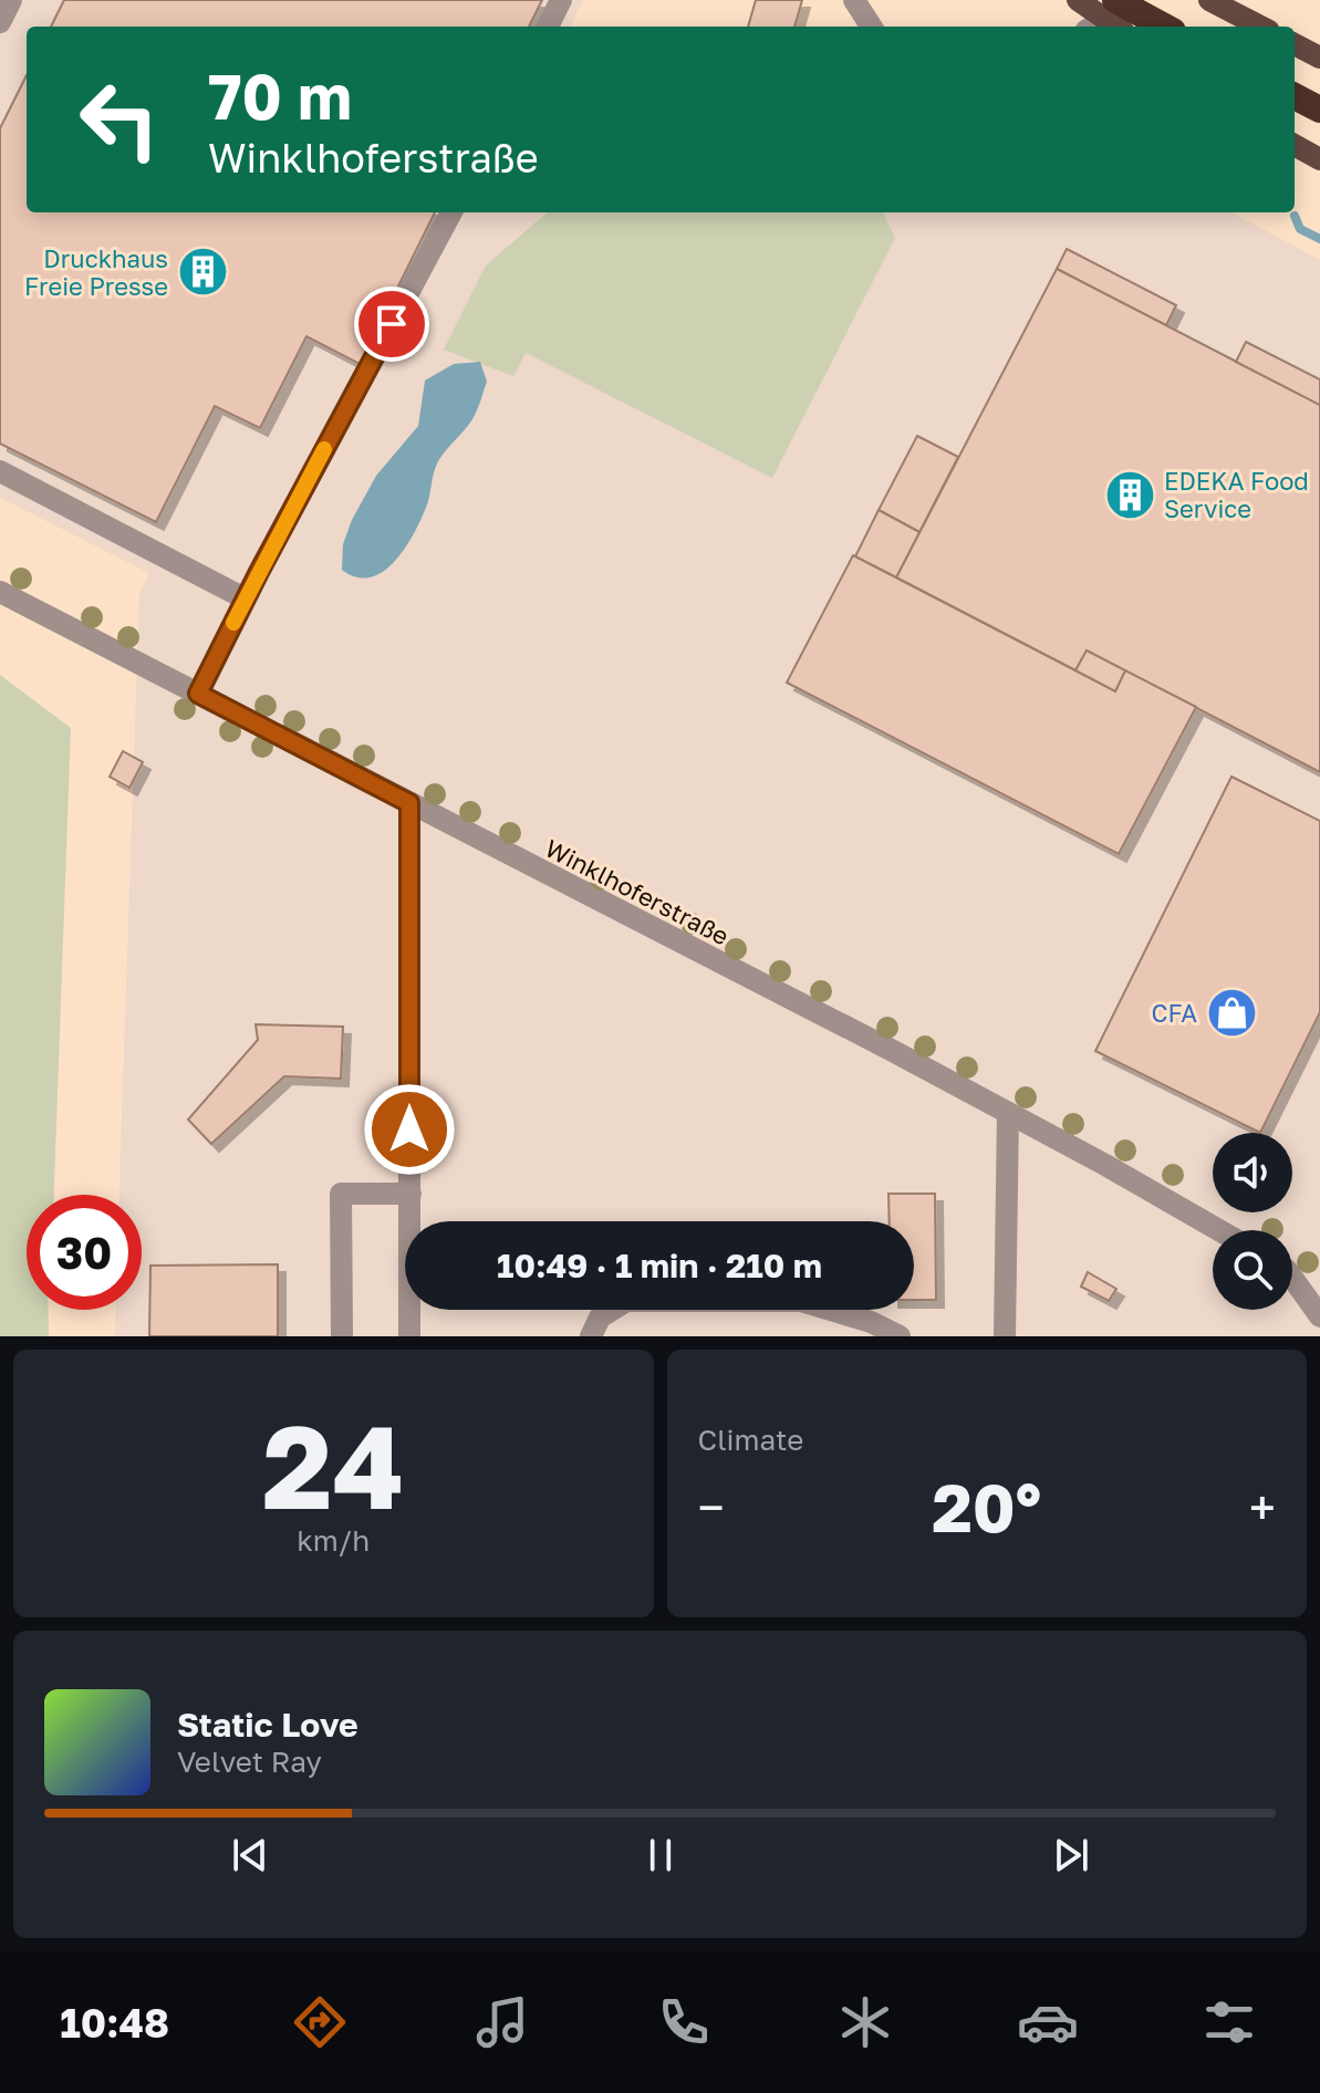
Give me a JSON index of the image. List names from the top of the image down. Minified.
{"streets":{"street":["Winklhoferstraße"]},"places":{"building":["Druckhaus Freie Presse","EDEKA Food Service"],"shop":["CFA"]},"page":{"turn":["70 m","Winklhoferstraße"],"limit":"30","trip":"10:49 · 1 min · 210 m","tile":[["24","km/h"],"Climate"],"heat":["−","20°","+"],"song":["Static Love","Velvet Ray"],"tabs":"10:48"}}
